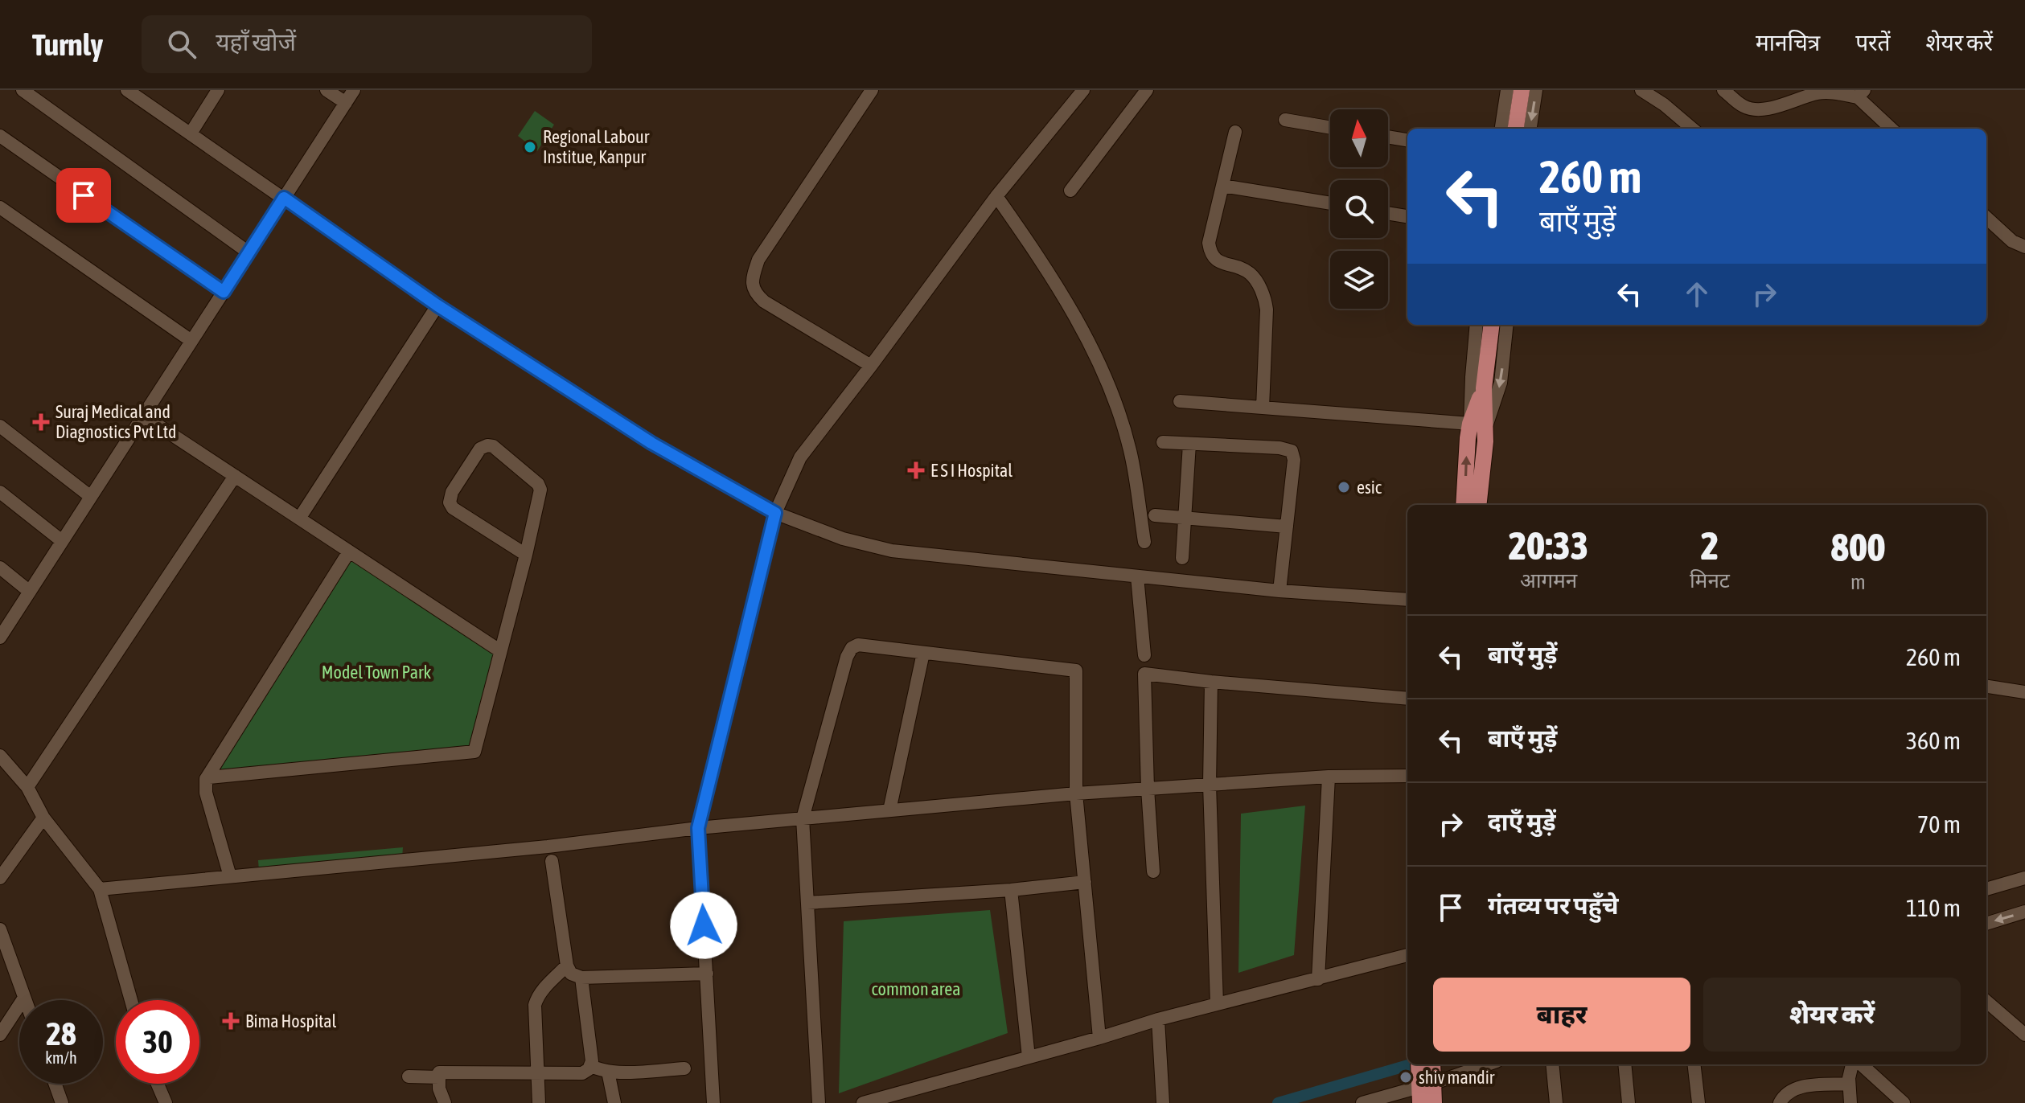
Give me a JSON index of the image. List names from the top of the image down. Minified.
{"parks":["Model Town Park","common area"],"places":{"other":["Regional Labour Institue, Kanpur","esic","shiv mandir"],"health":["Suraj Medical and Diagnostics Pvt Ltd","E S I Hospital","Bima Hospital"]},"north":"top","page":{"header":"Turnly","search":"यहाँ खोजें","nav":["मानचित्र","परतें","शेयर करें"],"turn":["260 m","बाएँ मुड़ें"],"eta":["20:33","आगमन","2","मिनट","800","m"],"list":[{"name":"बाएँ मुड़ें","value":"260 m"},{"name":"बाएँ मुड़ें","value":"360 m"},{"name":"दाएँ मुड़ें","value":"70 m"},{"name":"गंतव्य पर पहुँचे","value":"110 m"}],"buttons":["बाहर","शेयर करें"],"speed":"28 km/h","limit":"30"}}
